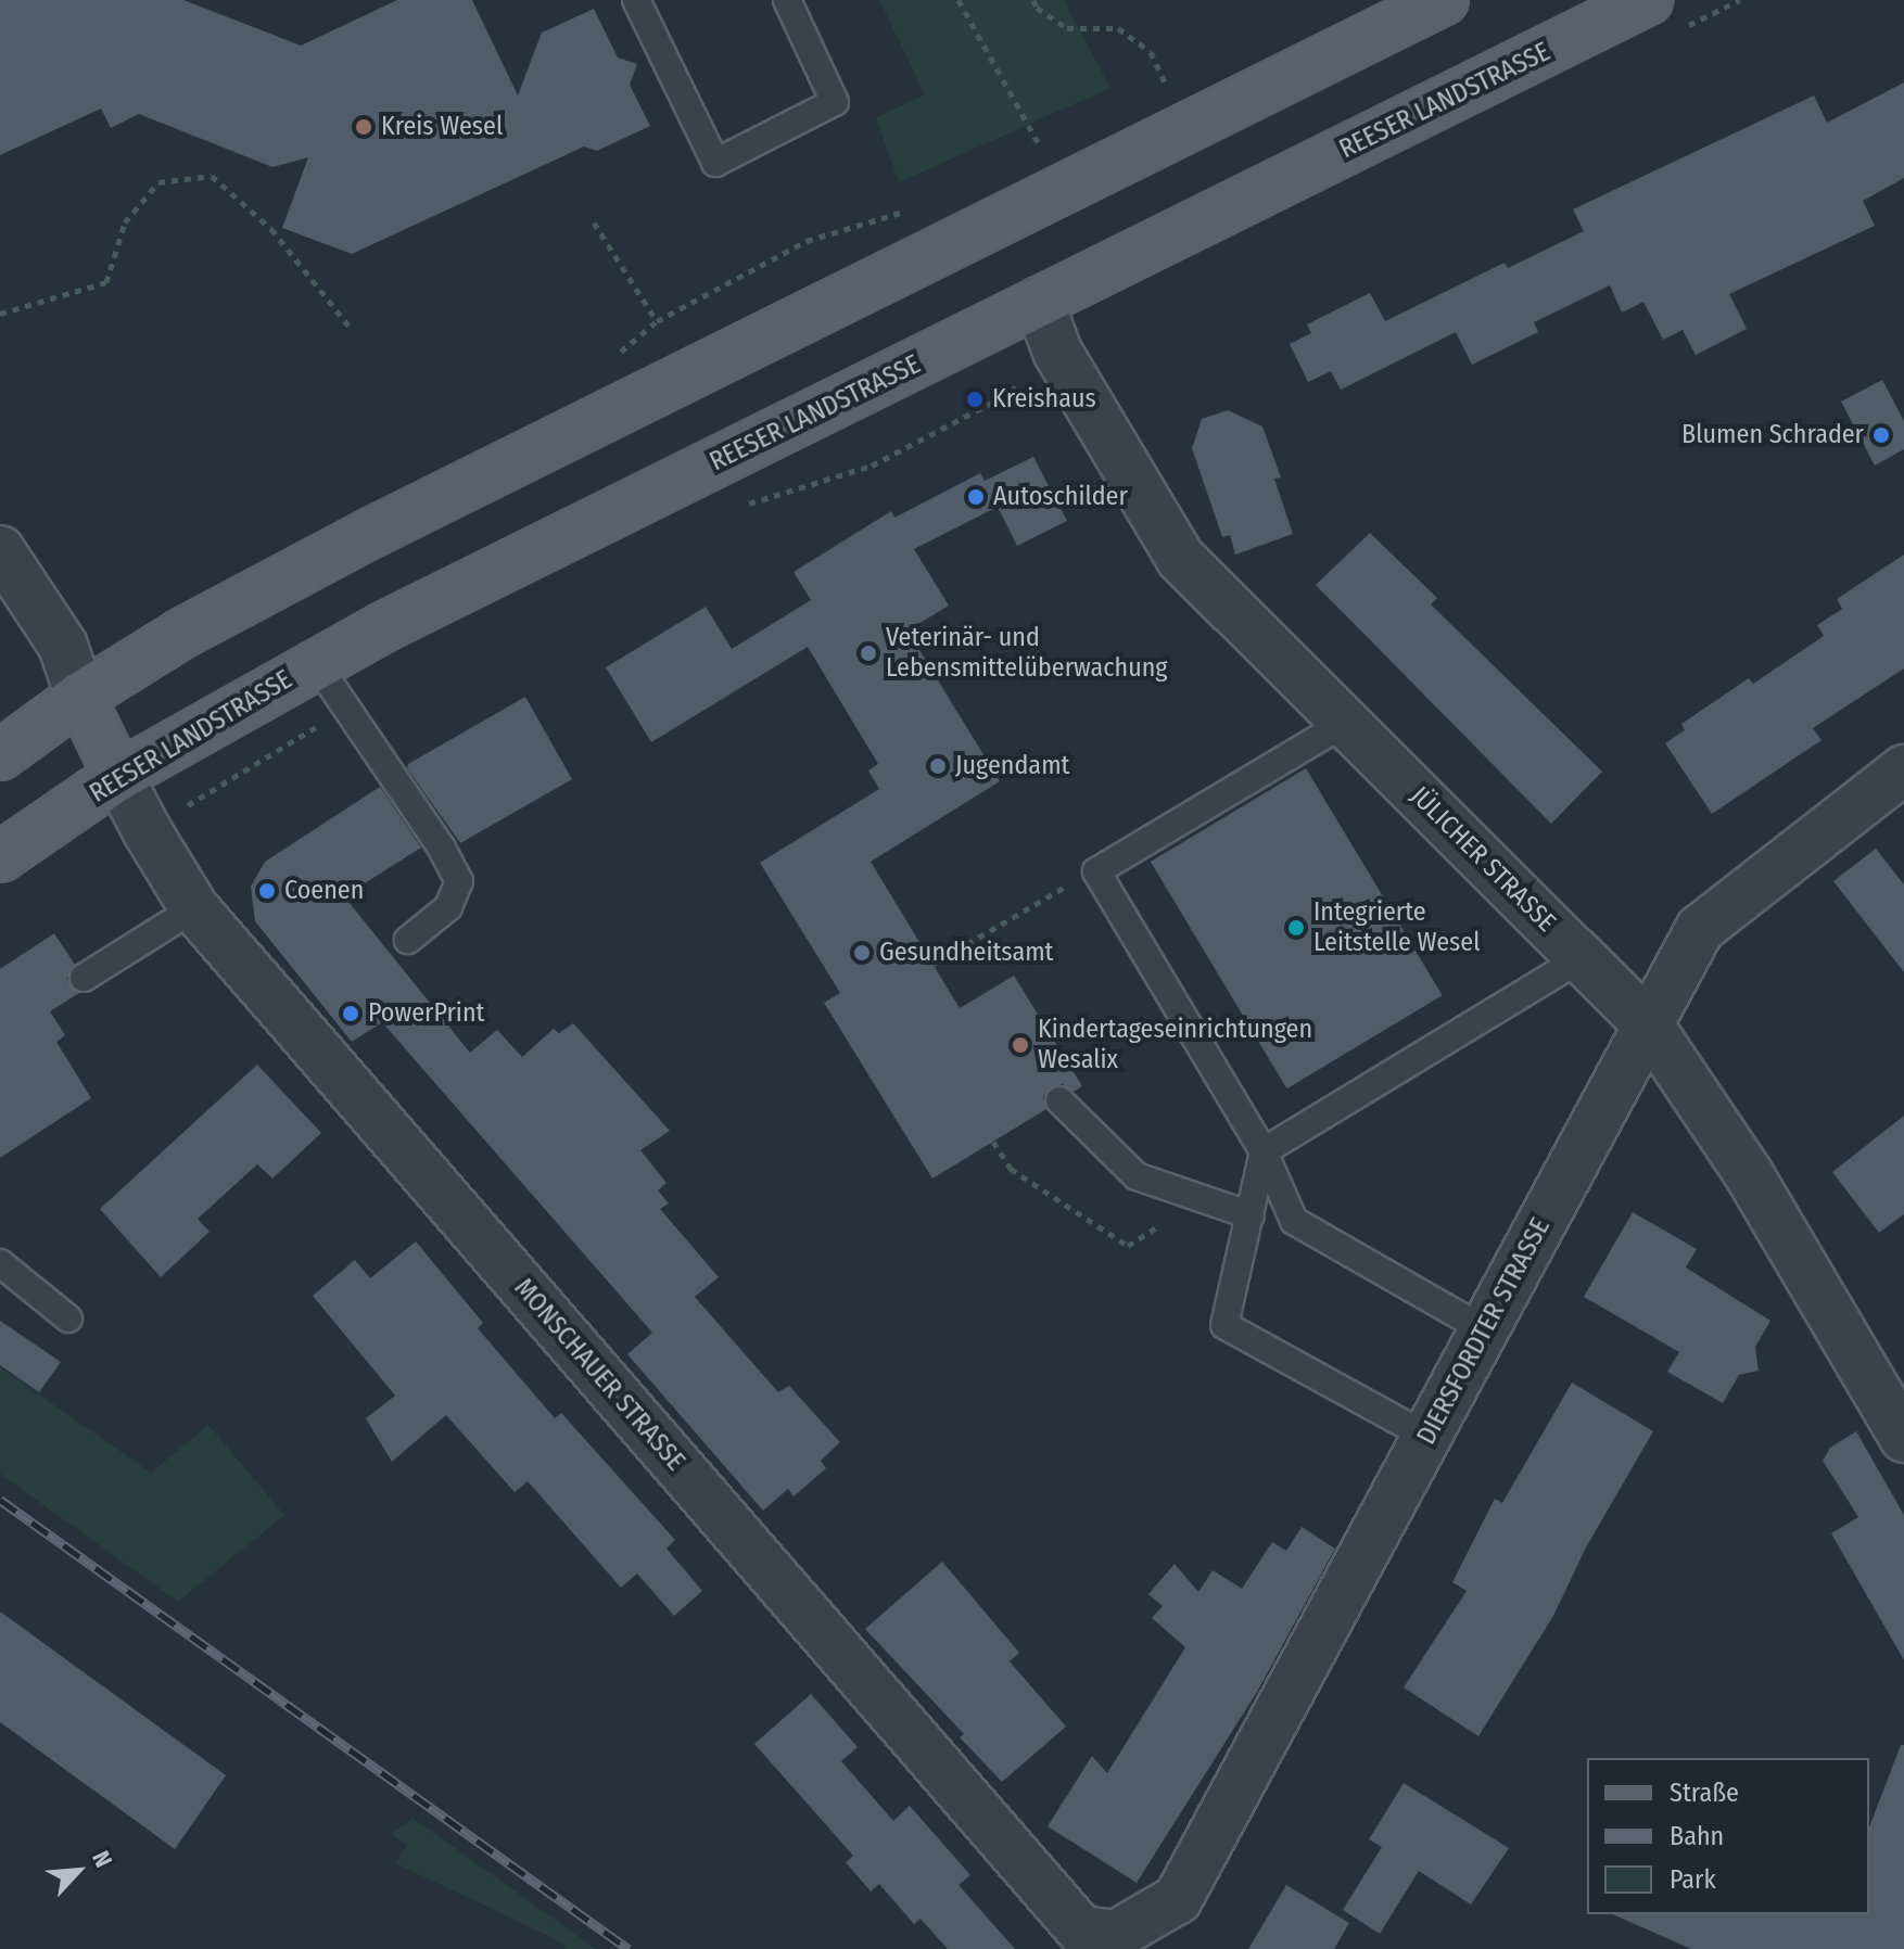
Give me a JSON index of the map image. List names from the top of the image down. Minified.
{"streets":{"main road":["REESER LANDSTRASSE"],"street":["JÜLICHER STRASSE","DIERSFORDTER STRASSE","MONSCHAUER STRASSE"]},"crossings":[["REESER LANDSTRASSE","JÜLICHER STRASSE"],["REESER LANDSTRASSE","MONSCHAUER STRASSE"],["JÜLICHER STRASSE","DIERSFORDTER STRASSE"],["DIERSFORDTER STRASSE","MONSCHAUER STRASSE"]],"places":["Kreis Wesel","Kreishaus","Blumen Schrader","Autoschilder","Veterinär- und Lebensmittelüberwachung","Jugendamt","Coenen","Integrierte Leitstelle Wesel","Gesundheitsamt","PowerPrint","Kindertageseinrichtungen Wesalix"],"legend":["Straße","Bahn","Park"],"north":"top right"}
